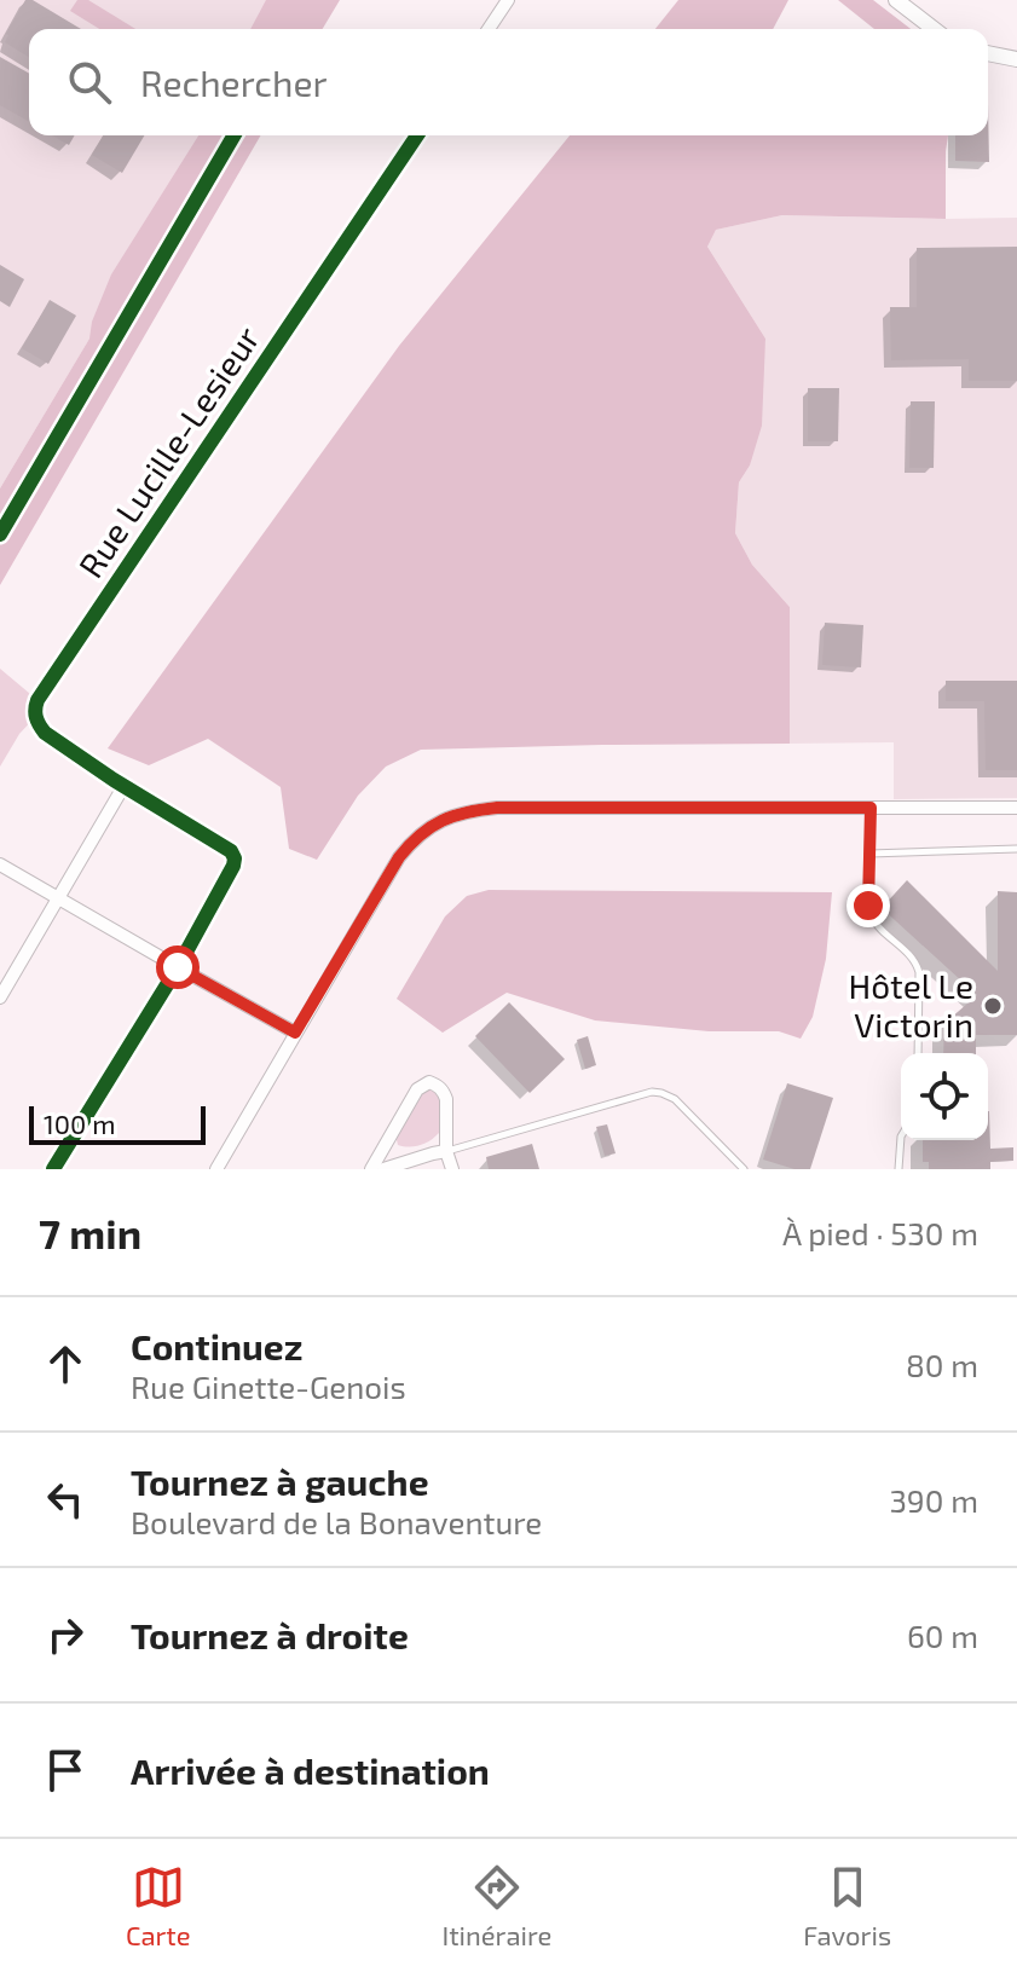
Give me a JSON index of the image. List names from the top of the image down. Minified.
{"streets":{"street":["Rue Lucille-Lesieur"]},"places":["Hôtel Le Victorin"],"scale_bar":"100 m","page":{"search":"Rechercher","scale":"100 m","heading":["7 min","À pied · 530 m"],"list":[["Continuez","Rue Ginette-Genois","80 m"],["Tournez à gauche","Boulevard de la Bonaventure","390 m"],["Tournez à droite","60 m"],"Arrivée à destination"],"nav":["Carte","Itinéraire","Favoris"]}}
